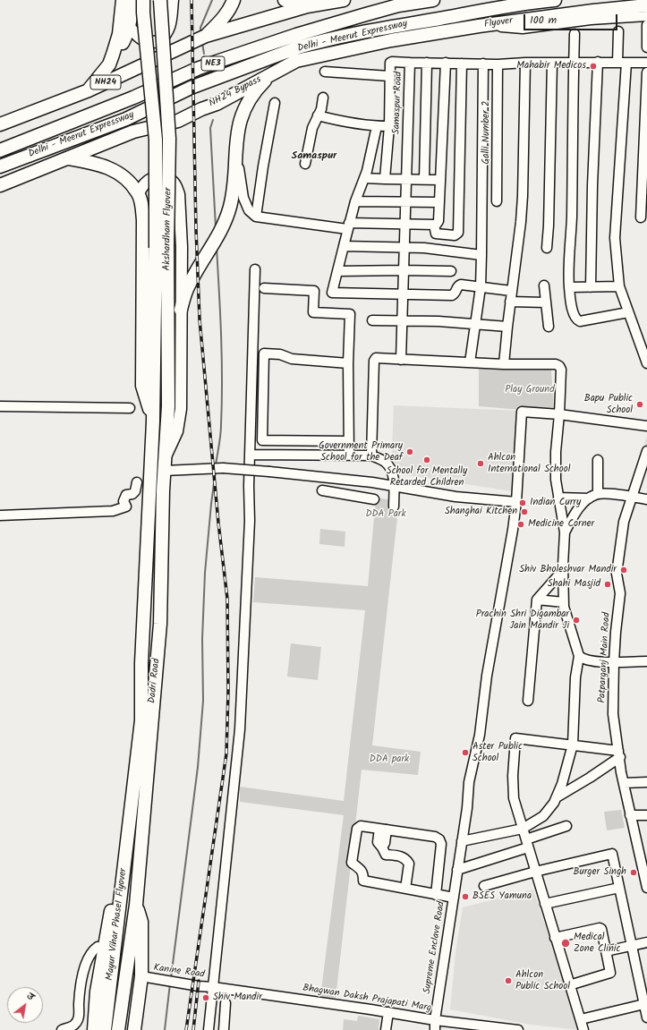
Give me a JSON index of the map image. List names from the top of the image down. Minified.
{"streets":{"highway":["Flyover","Delhi - Meerut Expressway","NE3","NH24","NH24 Bypass","Akshardham Flyover","Dadri Road","Mayur Vihar Phase1 Flyover"],"street":["Samaspur Road","Galli Number 2","Patparganj Main Road","Supreme Enclave Road","Kanine Road","Bhagwan Daksh Prajapati Marg"]},"crossings":[["Flyover","NH24 Bypass"],["Samaspur Road","Galli Number 2"],["Akshardham Flyover","Dadri Road"],["Dadri Road","Mayur Vihar Phase1 Flyover"],["Supreme Enclave Road","Bhagwan Daksh Prajapati Marg"],["Kanine Road","Bhagwan Daksh Prajapati Marg"]],"districts":["Samaspur"],"parks":["Play Ground","DDA Park","DDA park"],"places":["Mahabir Medicos","Bapu Public School","Government Primary School for the Deaf","School for Mentally Retarded Children","Ahlcon International School","Indian Curry","Shanghai Kitchen","Medicine Corner","Shiv Bholeshvar Mandir","Shahi Masjid","Prachin Shri Digambar Jain Mandir Ji","Aster Public School","Burger Singh","BSES Yamuna","Medical Zone Clinic","Ahlcon Public School","Shiv Mandir"],"scale_bar":"100 m","north":"top right"}
